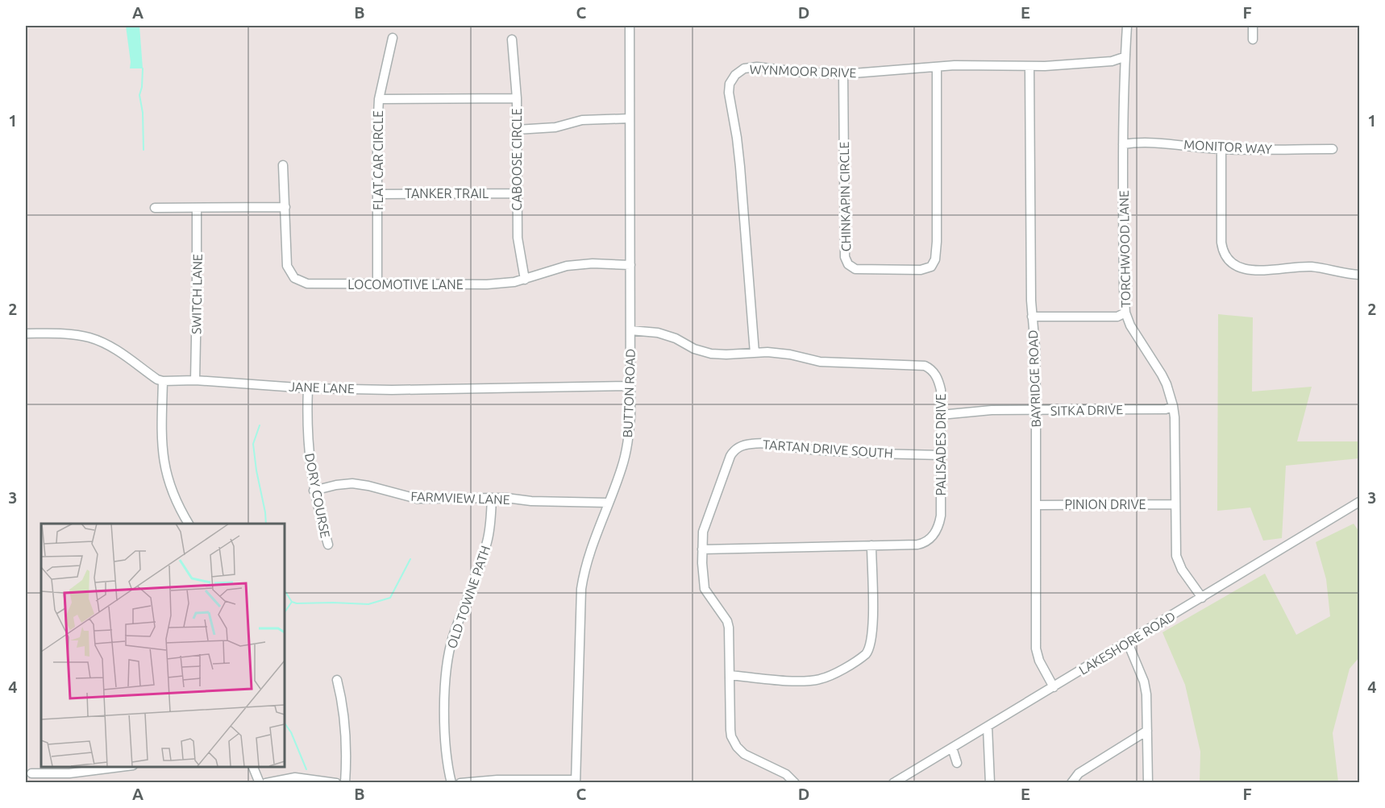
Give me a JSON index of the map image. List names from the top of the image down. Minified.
{"streets":{"street":["WYNMOOR DRIVE","MONITOR WAY","CABOOSE CIRCLE","FLAT CAR CIRCLE","TANKER TRAIL","CHINKAPIN CIRCLE","TORCHWOOD LANE","LOCOMOTIVE LANE","SWITCH LANE","BAYRIDGE ROAD","JANE LANE","BUTTON ROAD","SITKA DRIVE","PALISADES DRIVE","TARTAN DRIVE SOUTH","DORY COURSE","FARMVIEW LANE","PINION DRIVE","OLD TOWNE PATH","LAKESHORE ROAD"]},"crossings":[["WYNMOOR DRIVE","CHINKAPIN CIRCLE"],["WYNMOOR DRIVE","TORCHWOOD LANE"],["WYNMOOR DRIVE","BAYRIDGE ROAD"],["WYNMOOR DRIVE","PALISADES DRIVE"],["MONITOR WAY","TORCHWOOD LANE"],["CABOOSE CIRCLE","TANKER TRAIL"],["CABOOSE CIRCLE","LOCOMOTIVE LANE"],["FLAT CAR CIRCLE","TANKER TRAIL"],["FLAT CAR CIRCLE","LOCOMOTIVE LANE"],["TORCHWOOD LANE","SITKA DRIVE"],["TORCHWOOD LANE","PINION DRIVE"],["TORCHWOOD LANE","LAKESHORE ROAD"],["LOCOMOTIVE LANE","BUTTON ROAD"],["SWITCH LANE","JANE LANE"],["BAYRIDGE ROAD","SITKA DRIVE"],["BAYRIDGE ROAD","PINION DRIVE"],["BAYRIDGE ROAD","LAKESHORE ROAD"],["JANE LANE","BUTTON ROAD"],["JANE LANE","DORY COURSE"],["BUTTON ROAD","PALISADES DRIVE"],["BUTTON ROAD","FARMVIEW LANE"],["SITKA DRIVE","PALISADES DRIVE"],["PALISADES DRIVE","TARTAN DRIVE SOUTH"],["DORY COURSE","FARMVIEW LANE"],["FARMVIEW LANE","OLD TOWNE PATH"]],"grid":{"columns":["A","B","C","D","E","F"],"rows":["1","2","3","4"]}}
